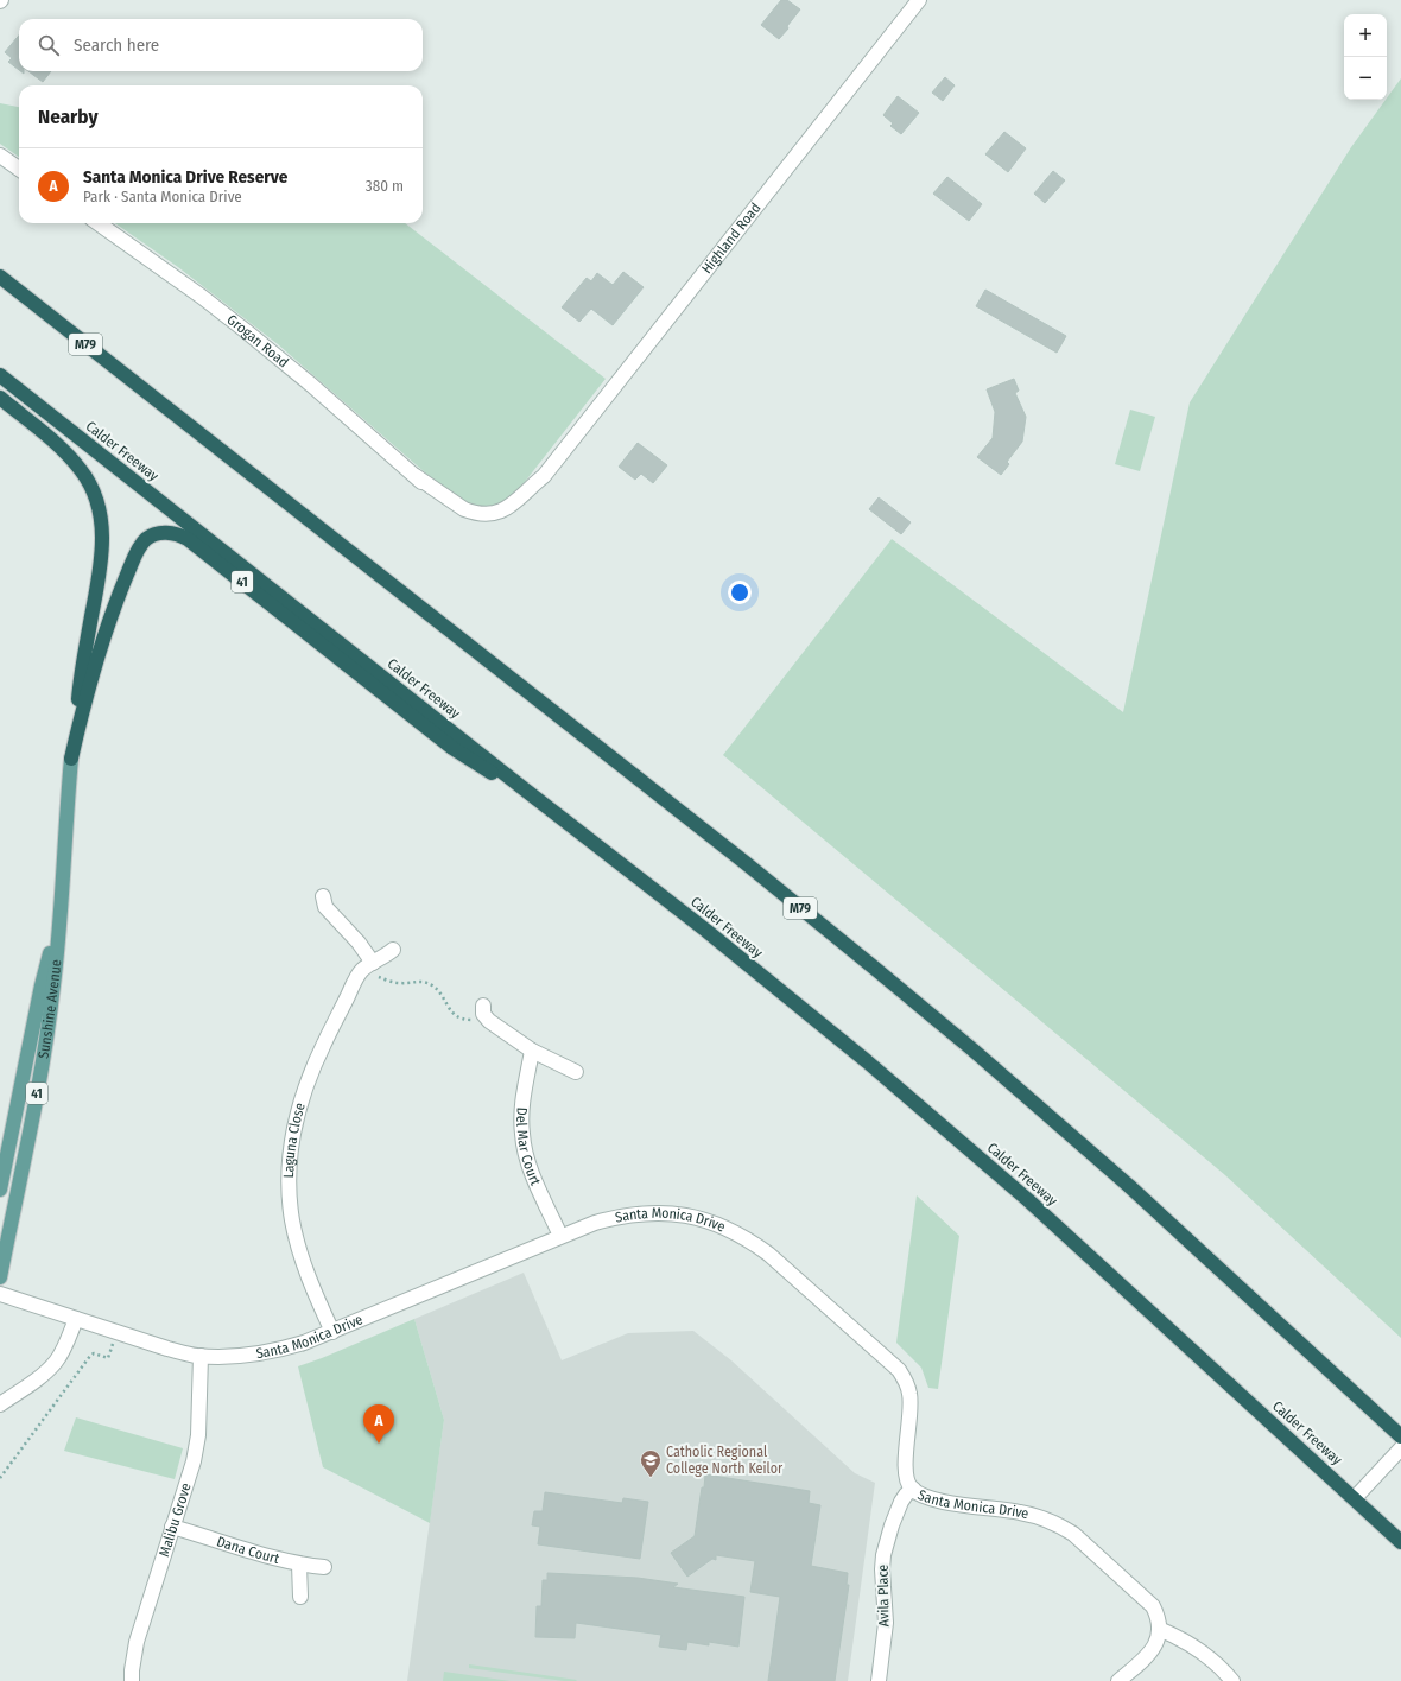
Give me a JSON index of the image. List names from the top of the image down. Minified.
{"streets":{"highway":["M79","Calder Freeway","41"],"main road":["Sunshine Avenue"],"street":["Highland Road","Grogan Road","Laguna Close","Del Mar Court","Santa Monica Drive","Malibu Grove","Dana Court","Avila Place"]},"crossings":[["Highland Road","Grogan Road"],["Calder Freeway","41"],["41","Sunshine Avenue"],["Laguna Close","Santa Monica Drive"],["Del Mar Court","Santa Monica Drive"],["Santa Monica Drive","Malibu Grove"],["Santa Monica Drive","Avila Place"],["Malibu Grove","Dana Court"]],"places":{"school or university":["Catholic Regional College North Keilor"]},"page":{"map_buttons":["+","−"],"search":"Search here","heading":"Nearby","list":[{"mark":"A","name":"Santa Monica Drive Reserve","note":"Park · Santa Monica Drive","value":"380 m"}],"pins":"A"}}
